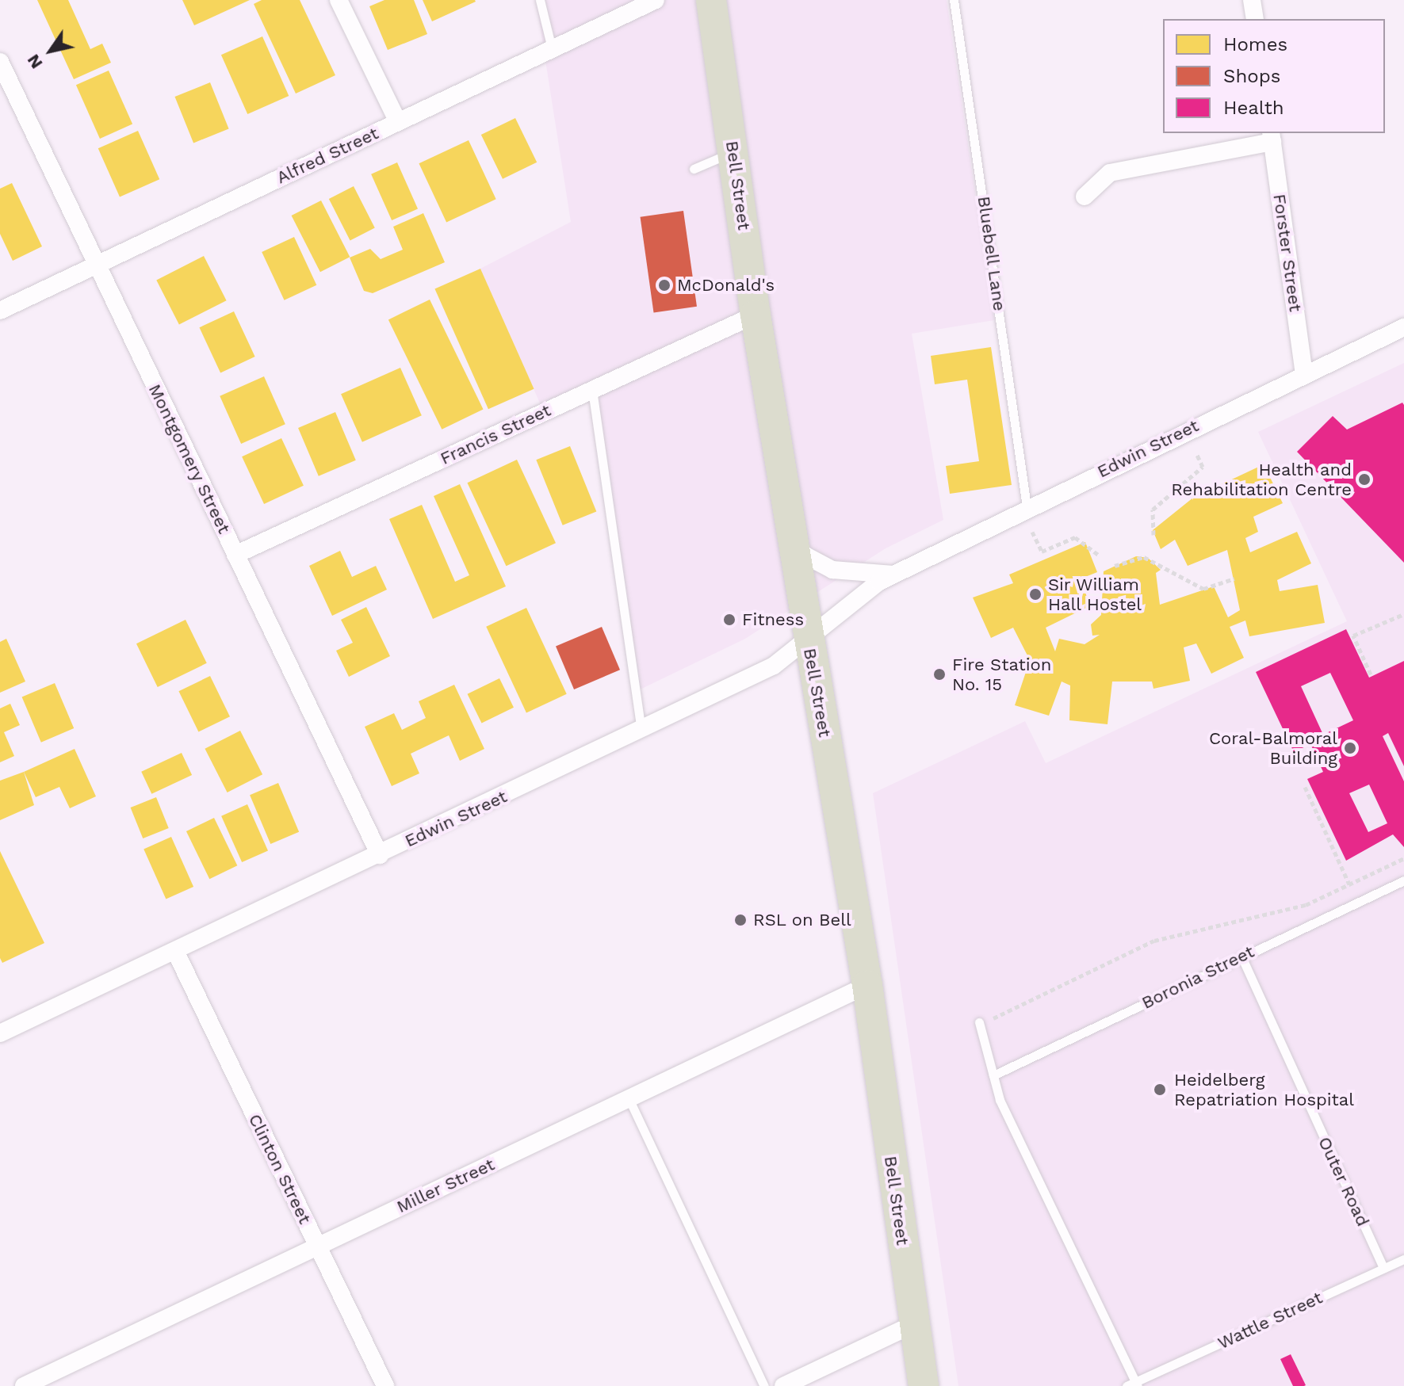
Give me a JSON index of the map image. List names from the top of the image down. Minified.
{"streets":{"highway":["Bell Street"],"street":["Alfred Street","Forster Street","Francis Street","Edwin Street","Montgomery Street","Clinton Street","Miller Street"],"lane":["Bluebell Lane","Boronia Street","Outer Road","Wattle Street"]},"crossings":[["Alfred Street","Montgomery Street"],["Bell Street","Francis Street"],["Bell Street","Edwin Street"],["Bell Street","Miller Street"],["Forster Street","Edwin Street"],["Bluebell Lane","Edwin Street"],["Francis Street","Montgomery Street"],["Edwin Street","Montgomery Street"],["Edwin Street","Clinton Street"],["Boronia Street","Outer Road"],["Clinton Street","Miller Street"],["Outer Road","Wattle Street"]],"places":["McDonald's","Health and Rehabilitation Centre","Sir William Hall Hostel","Fitness","Fire Station No. 15","Coral-Balmoral Building","RSL on Bell","Heidelberg Repatriation Hospital"],"legend":["Homes","Shops","Health"],"north":"bottom left"}
